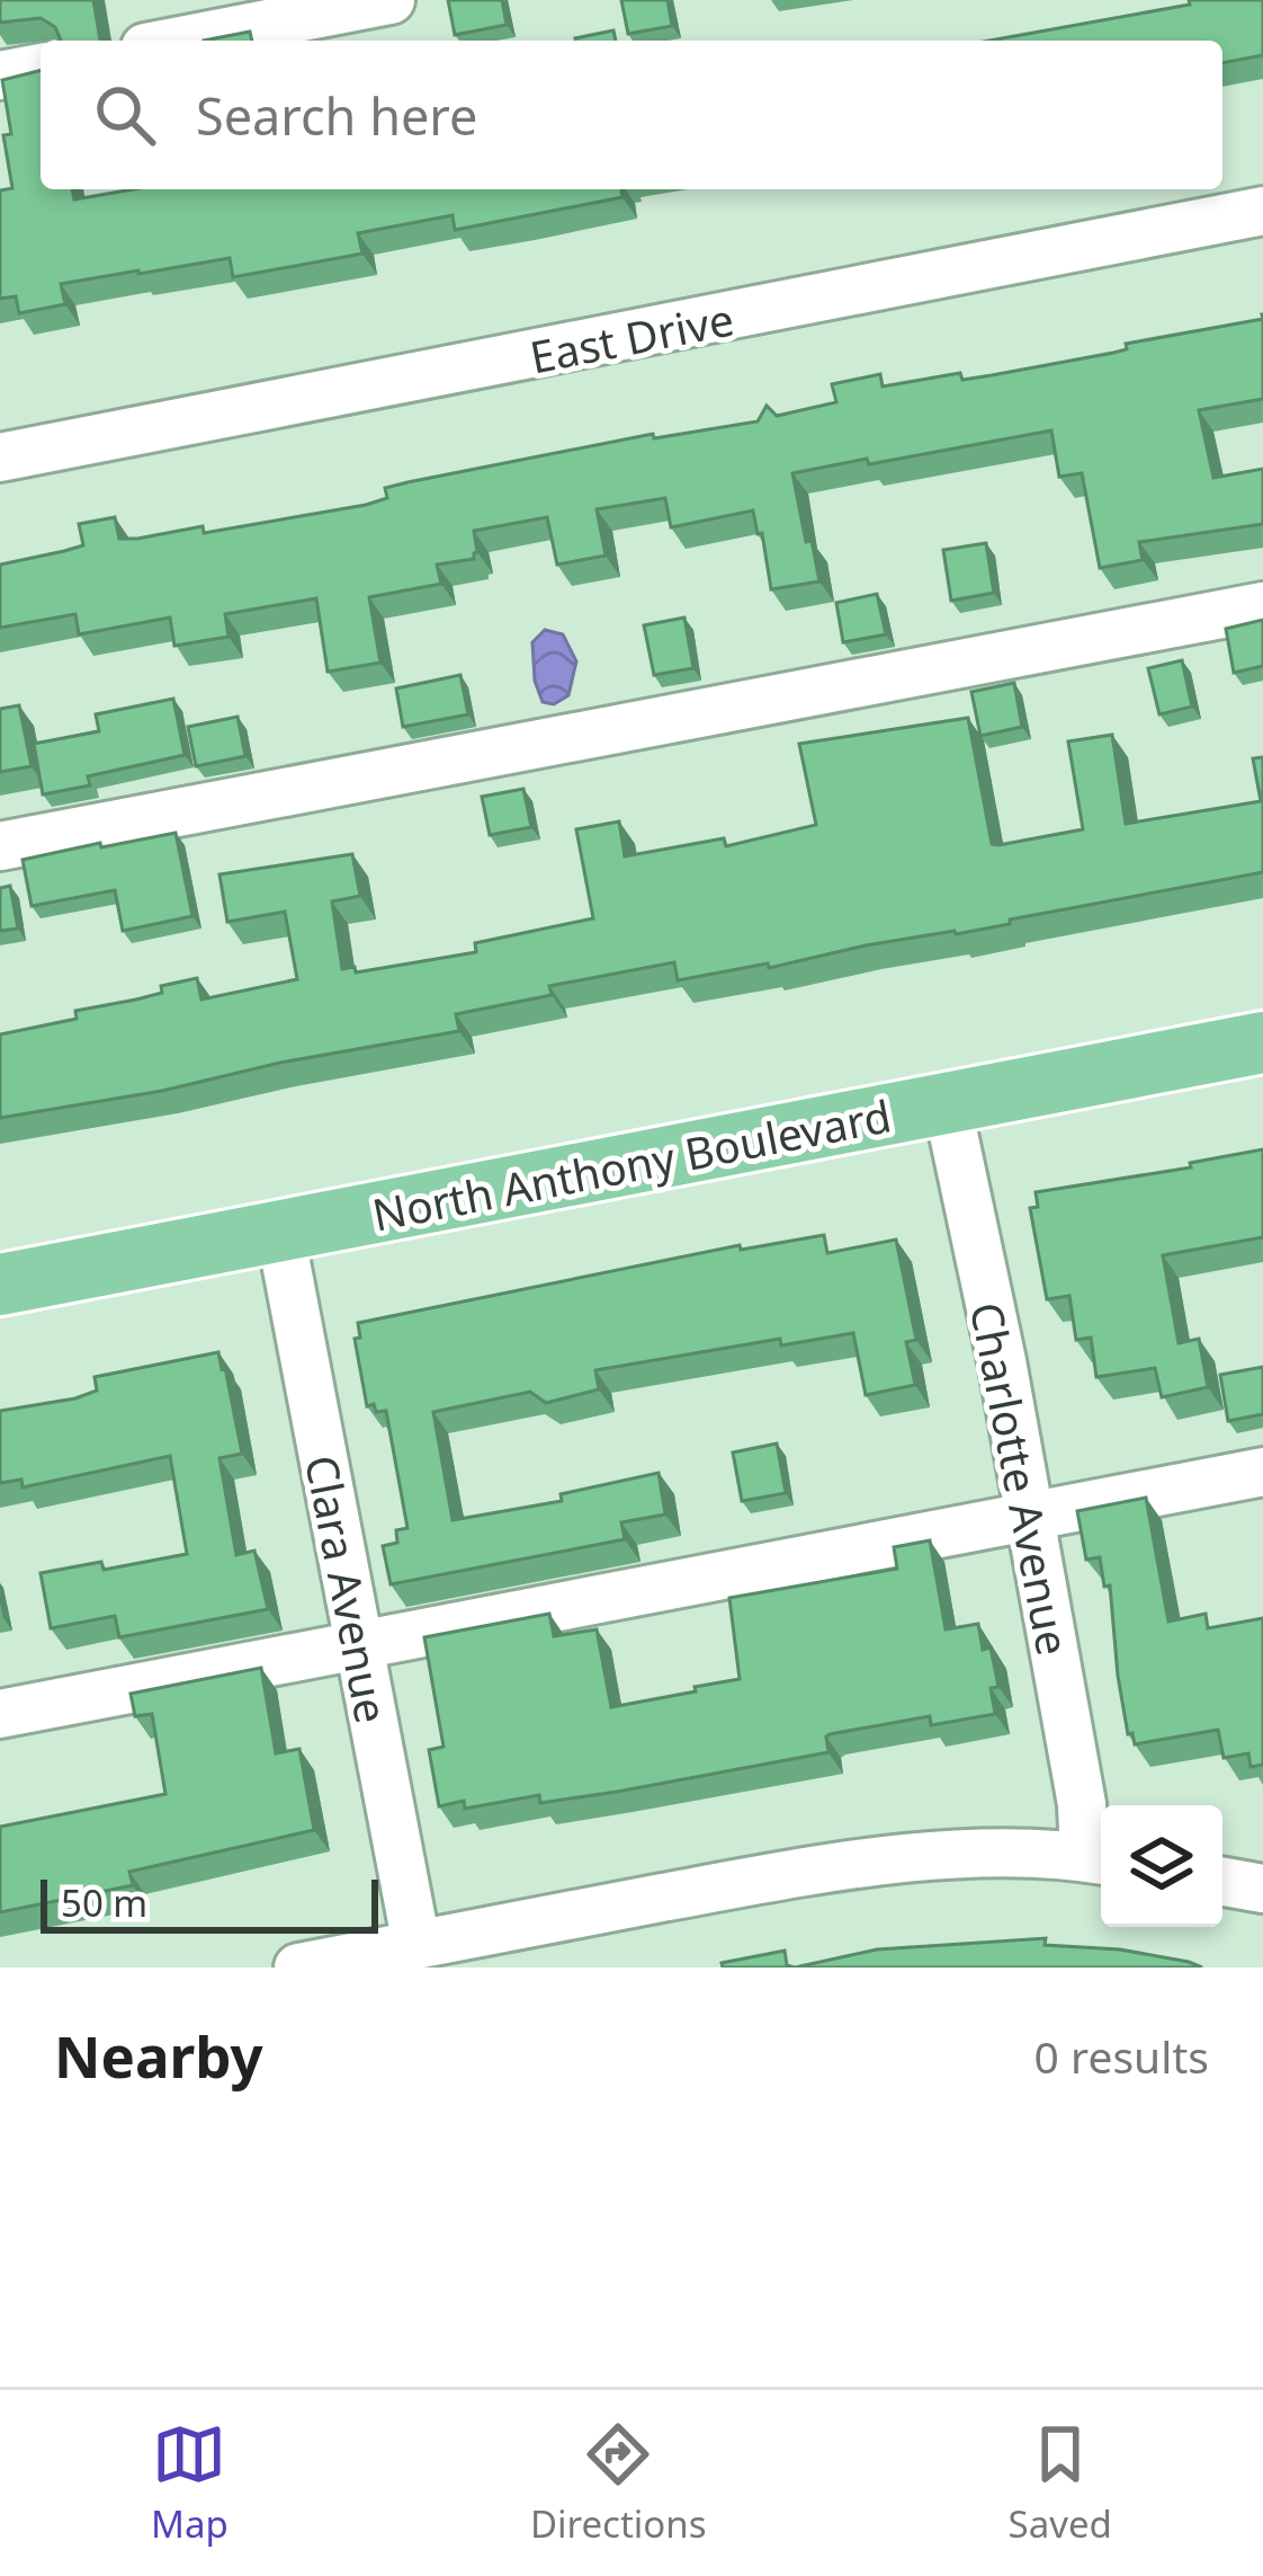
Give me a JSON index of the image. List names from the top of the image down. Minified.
{"streets":{"main road":["North Anthony Boulevard"],"street":["East Drive","Charlotte Avenue","Clara Avenue"]},"crossings":[["North Anthony Boulevard","Charlotte Avenue"],["North Anthony Boulevard","Clara Avenue"]],"scale_bar":"50 m","page":{"search":"Search here","scale":"50 m","heading":["Nearby","0 results"],"nav":["Map","Directions","Saved"]}}
